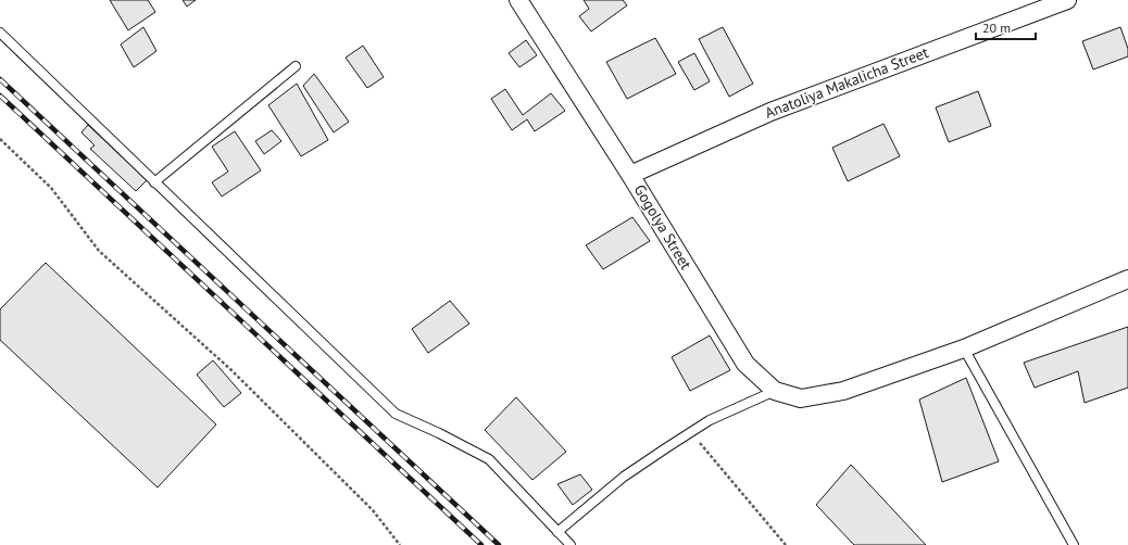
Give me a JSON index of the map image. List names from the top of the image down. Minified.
{"streets":{"street":["Anatoliya Makalicha Street","Gogolya Street"]},"crossings":[["Anatoliya Makalicha Street","Gogolya Street"]],"scale_bar":"20 m"}
